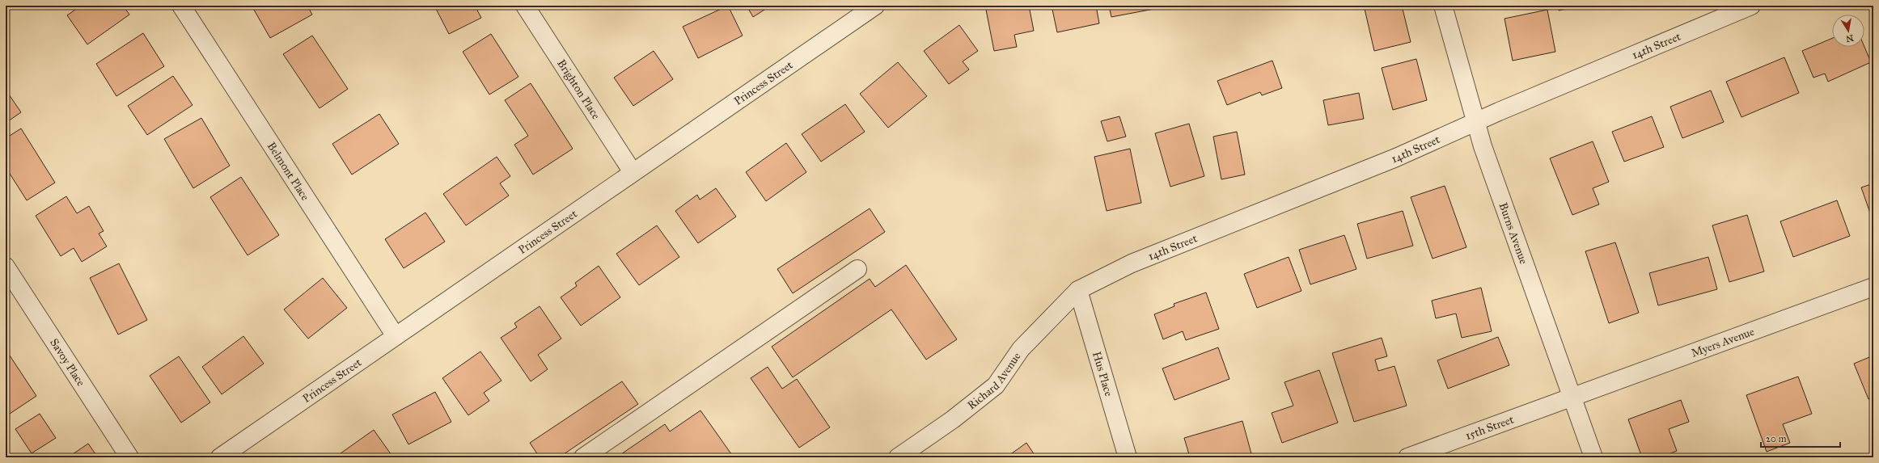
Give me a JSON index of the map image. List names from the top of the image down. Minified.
{"streets":{"street":["14th Street","Princess Street","Brighton Place","Belmont Place","Burns Avenue","Myers Avenue","Savoy Place","Hus Place","Richard Avenue","15th Street"]},"crossings":[["14th Street","Burns Avenue"],["14th Street","Hus Place"],["14th Street","Richard Avenue"],["Princess Street","Brighton Place"],["Princess Street","Belmont Place"],["Burns Avenue","Myers Avenue"],["Burns Avenue","15th Street"],["Myers Avenue","15th Street"],["Hus Place","Richard Avenue"]],"scale_bar":"20 m","north":"bottom"}
